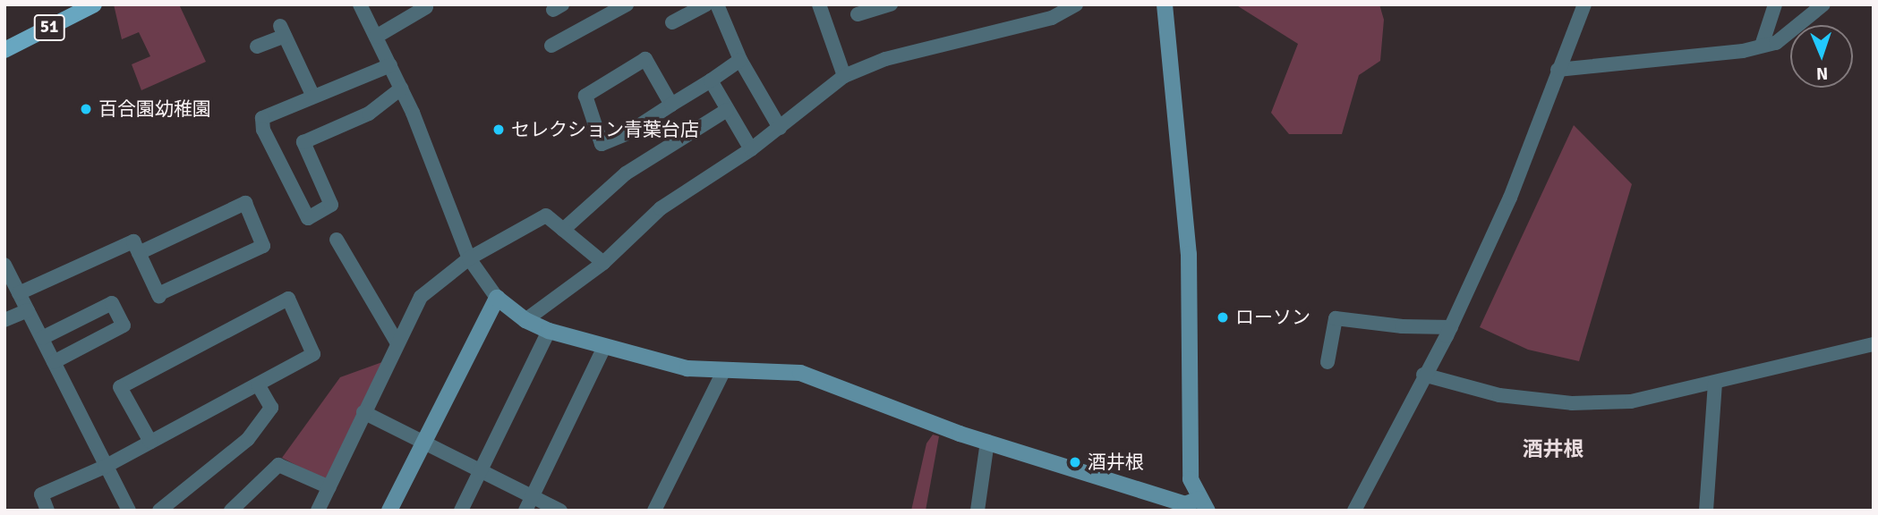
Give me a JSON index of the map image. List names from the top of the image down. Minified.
{"streets":{"main road":["51"]},"districts":["酒井根"],"places":["百合園幼稚園","セレクション青葉台店","ローソン","酒井根"],"north":"bottom"}
